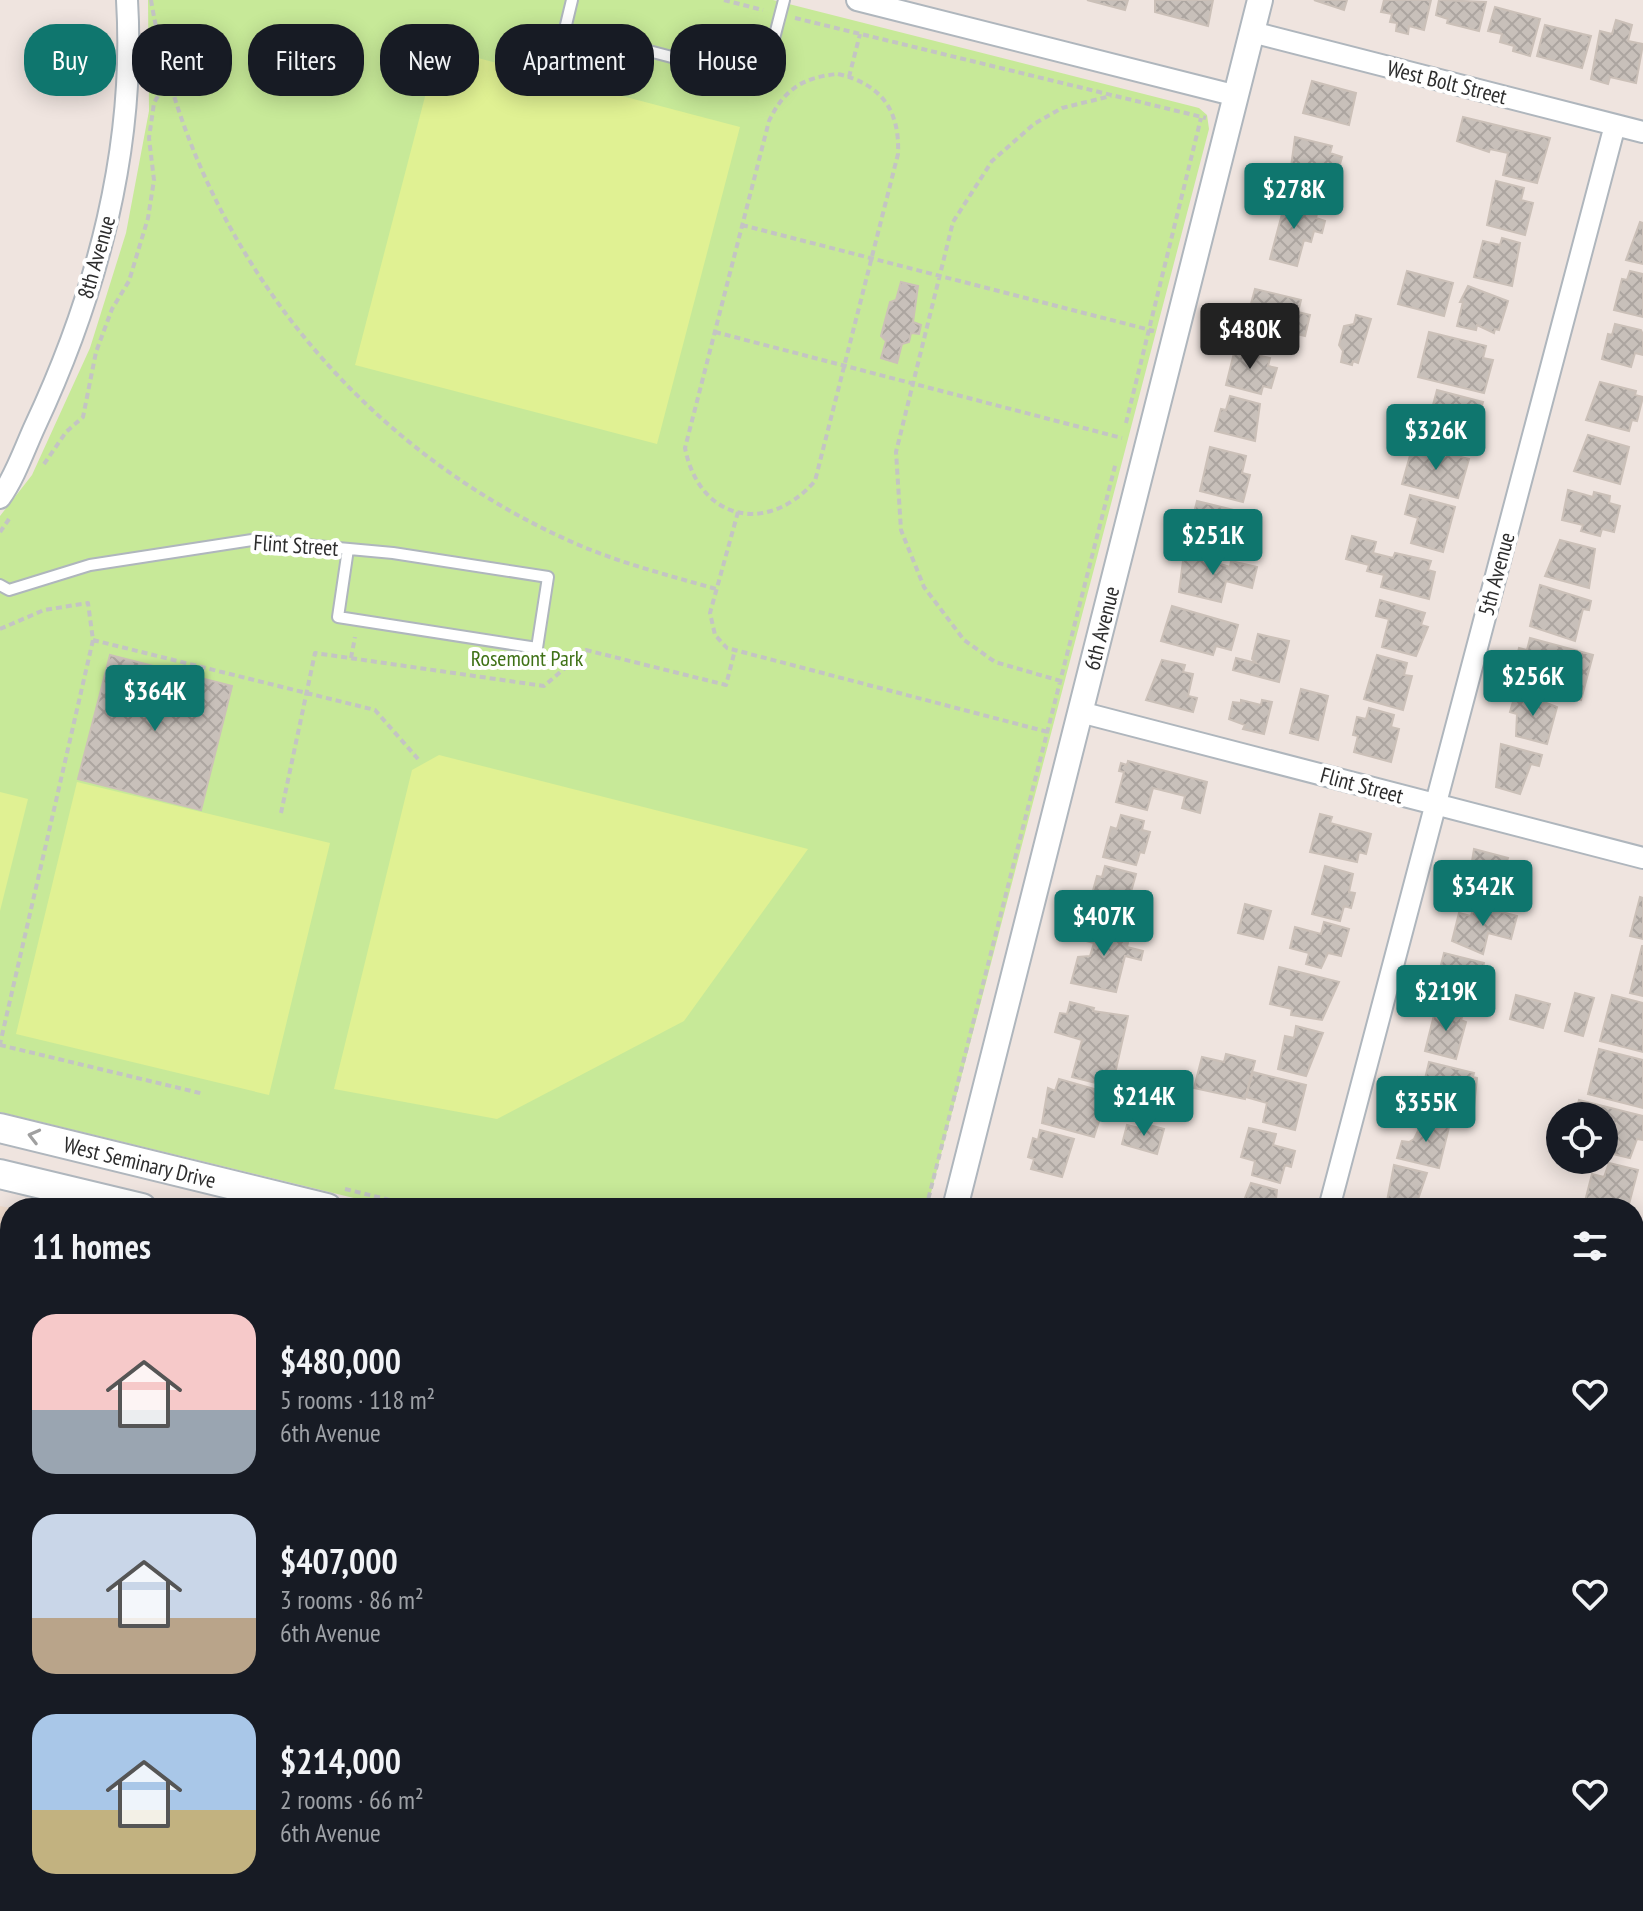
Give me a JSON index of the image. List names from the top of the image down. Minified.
{"streets":{"main road":["West Seminary Drive"],"street":["West Bolt Street","8th Avenue","Flint Street","5th Avenue","6th Avenue"]},"crossings":[["West Bolt Street","5th Avenue"],["West Bolt Street","6th Avenue"],["Flint Street","5th Avenue"],["Flint Street","6th Avenue"]],"parks":["Rosemont Park"],"page":{"chip":["Buy","Rent","Filters","New","Apartment","House"],"price":["$278K","$480K","$326K","$251K","$256K","$364K","$342K","$407K","$219K","$214K","$355K"],"heading":"11 homes","list":[{"name":"$480,000","note":"5 rooms · 118 m² · 6th Avenue"},{"name":"$407,000","note":"3 rooms · 86 m² · 6th Avenue"},{"name":"$214,000","note":"2 rooms · 66 m² · 6th Avenue"}]}}
